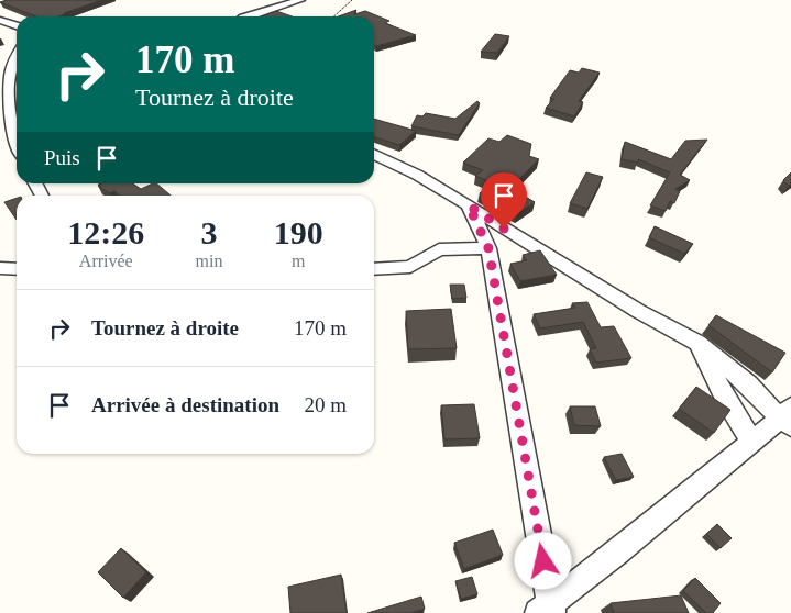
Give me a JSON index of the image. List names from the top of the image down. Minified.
{"page":{"turn":["170 m","Tournez à droite"],"then":"Puis","eta":["12:26","Arrivée","3","min","190","m"],"list":[{"name":"Tournez à droite","value":"170 m"},{"name":"Arrivée à destination","value":"20 m"}]}}
